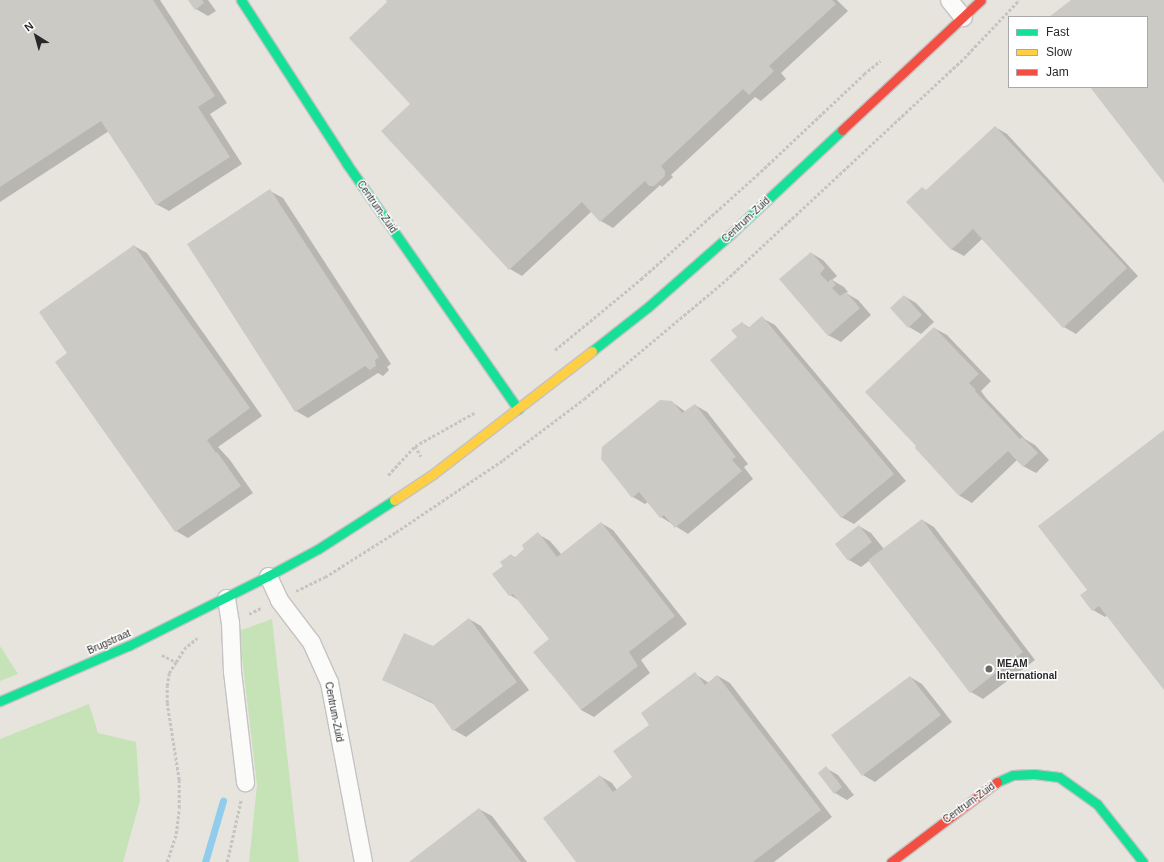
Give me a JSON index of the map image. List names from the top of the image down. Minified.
{"streets":{"street":["Centrum-Zuid","Brugstraat"]},"crossings":[["Centrum-Zuid","Brugstraat"]],"places":["MEAM International"],"legend":["Fast","Slow","Jam"],"north":"top left"}
